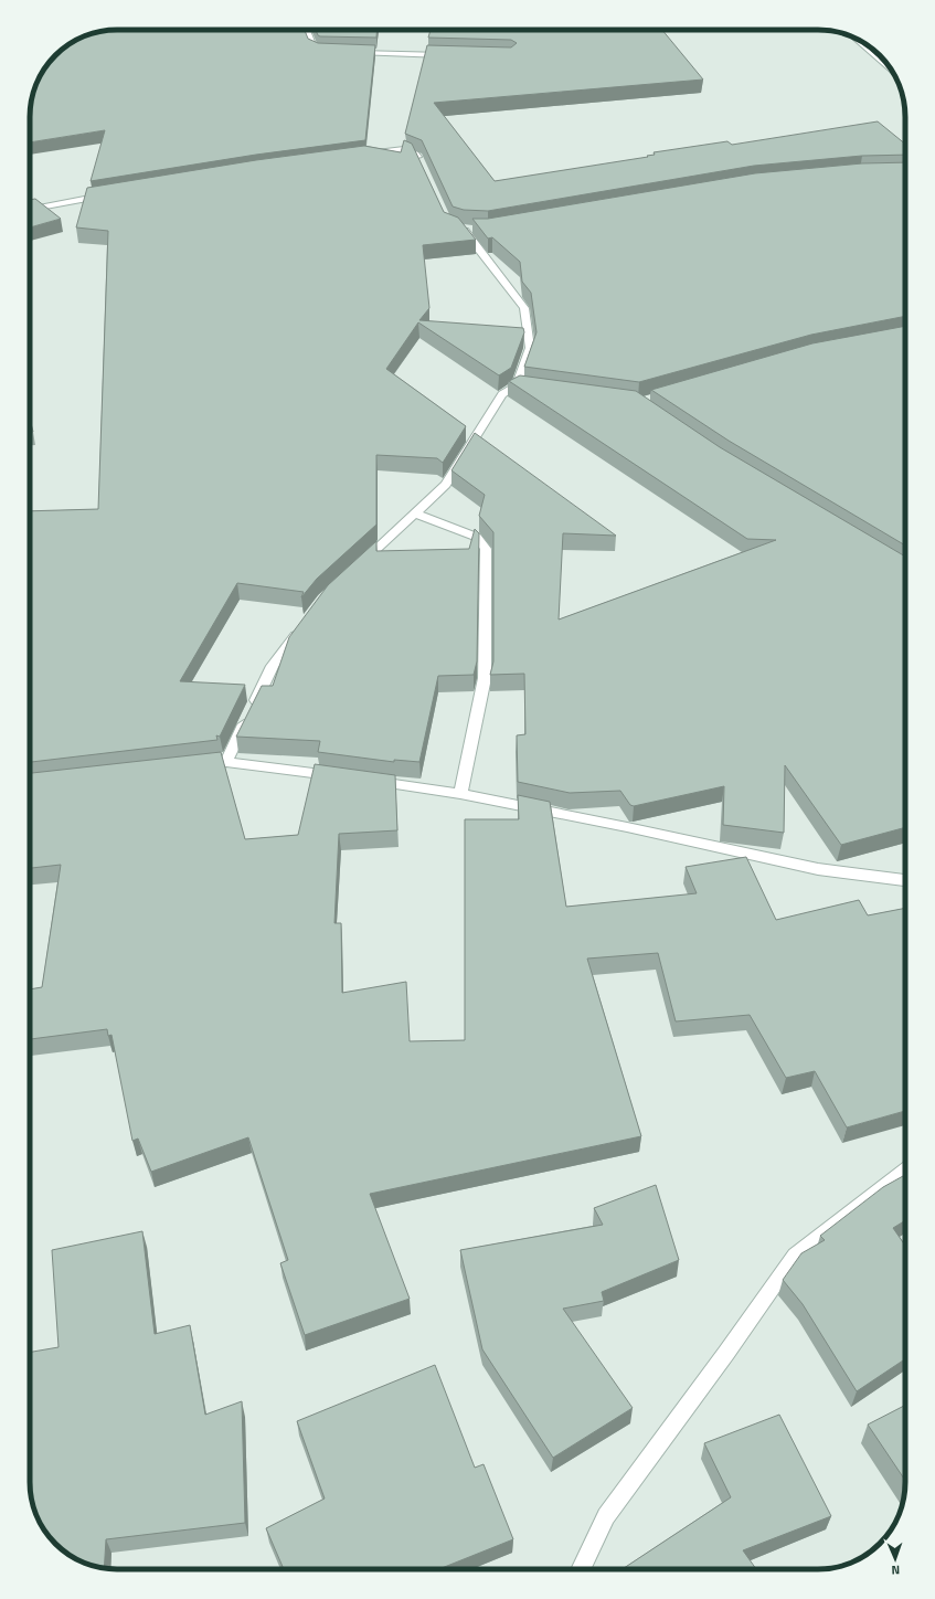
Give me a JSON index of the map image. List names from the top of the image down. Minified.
{"north":"bottom"}
